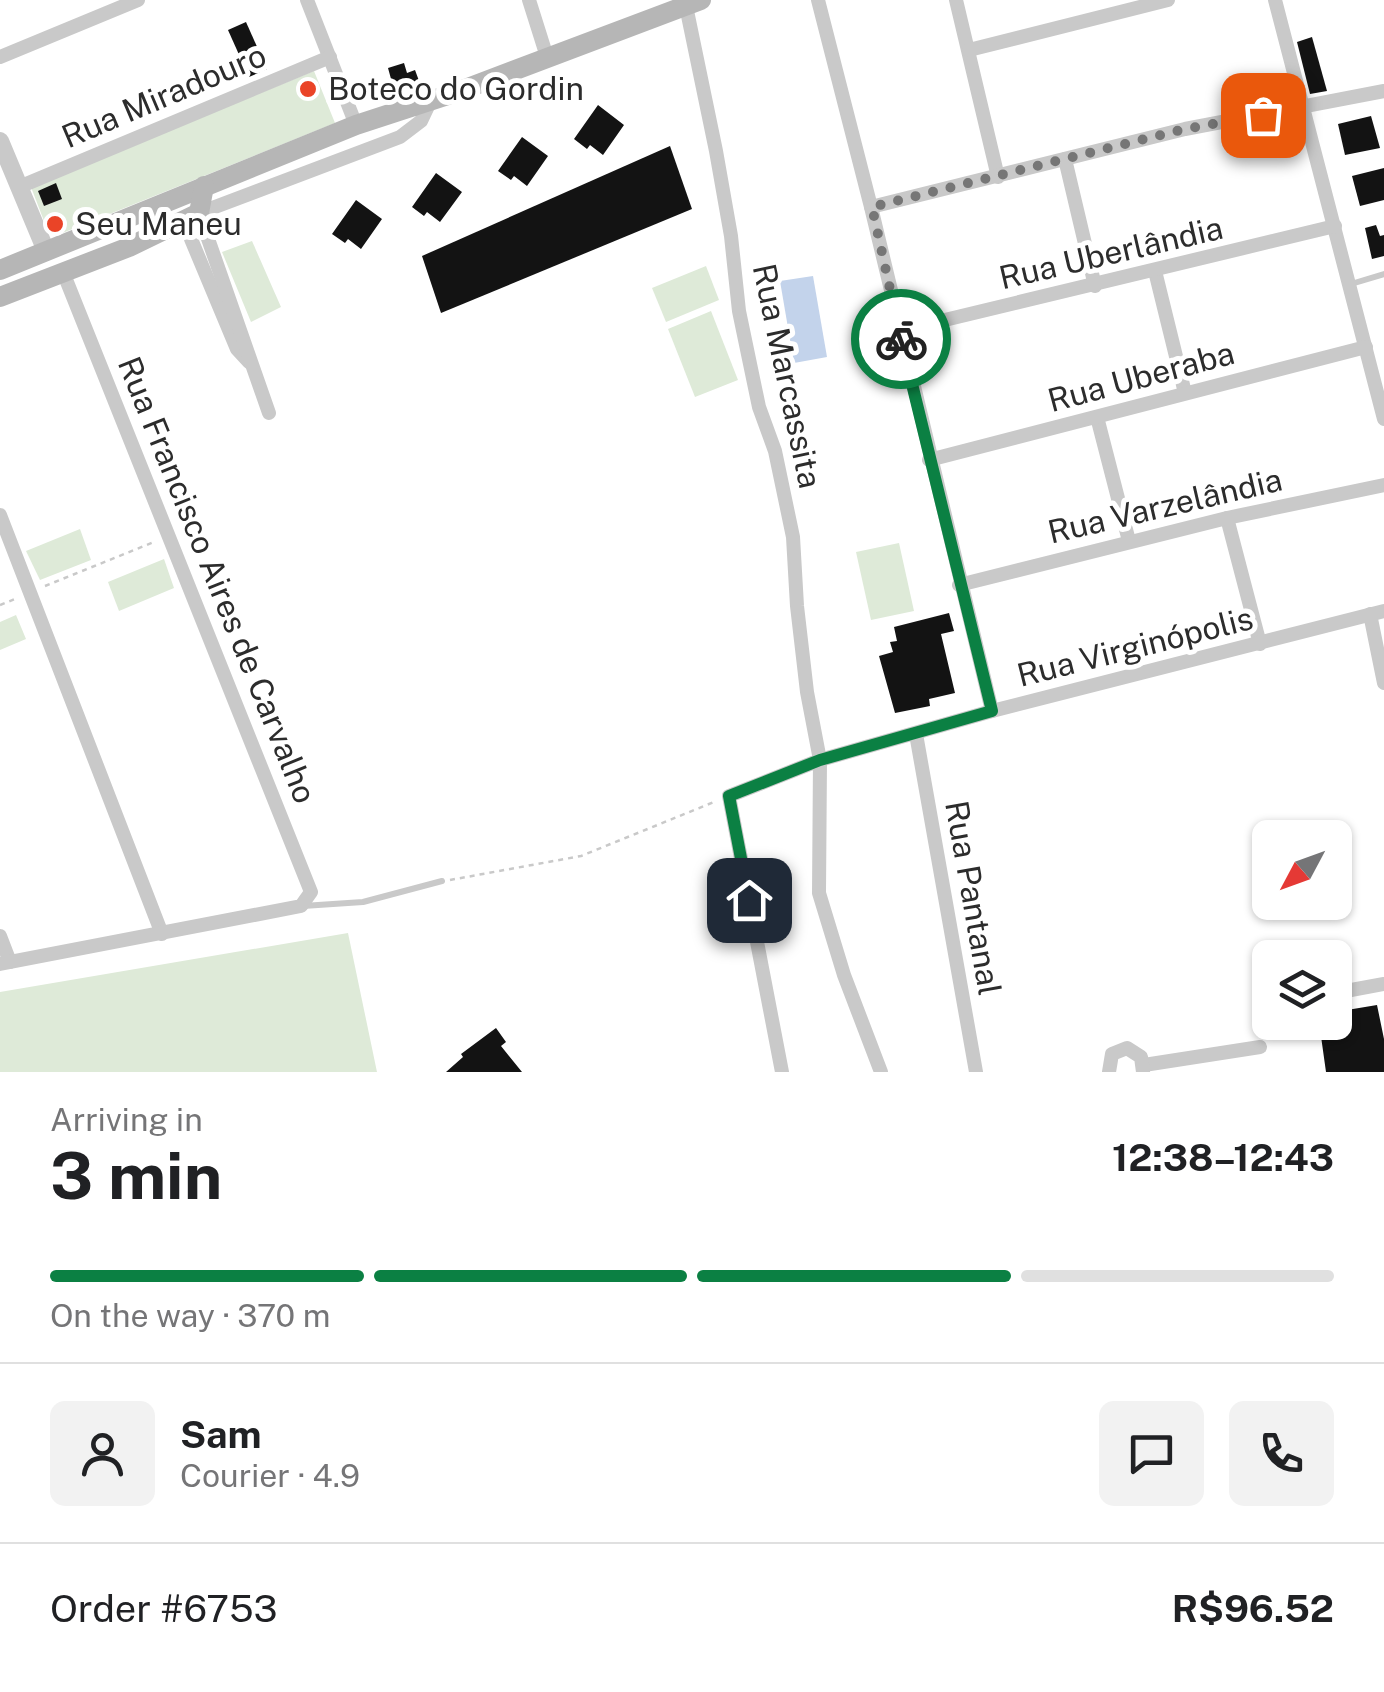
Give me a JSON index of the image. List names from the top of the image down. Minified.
{"streets":{"street":["Rua Miradouro","Rua Uberlândia","Rua Marcassita","Rua Uberaba","Rua Varzelândia","Rua Francisco Aires de Carvalho","Rua Virginópolis","Rua Pantanal"]},"crossings":[["Rua Marcassita","Rua Virginópolis"],["Rua Virginópolis","Rua Pantanal"]],"places":["Boteco do Gordin","Seu Maneu"],"north":"bottom left","page":{"heading":["3 min","Arriving in","12:38–12:43"],"panel":["Sam","Courier · 4.9","Order #6753","R$96.52"],"bar":"On the way · 370 m"}}
